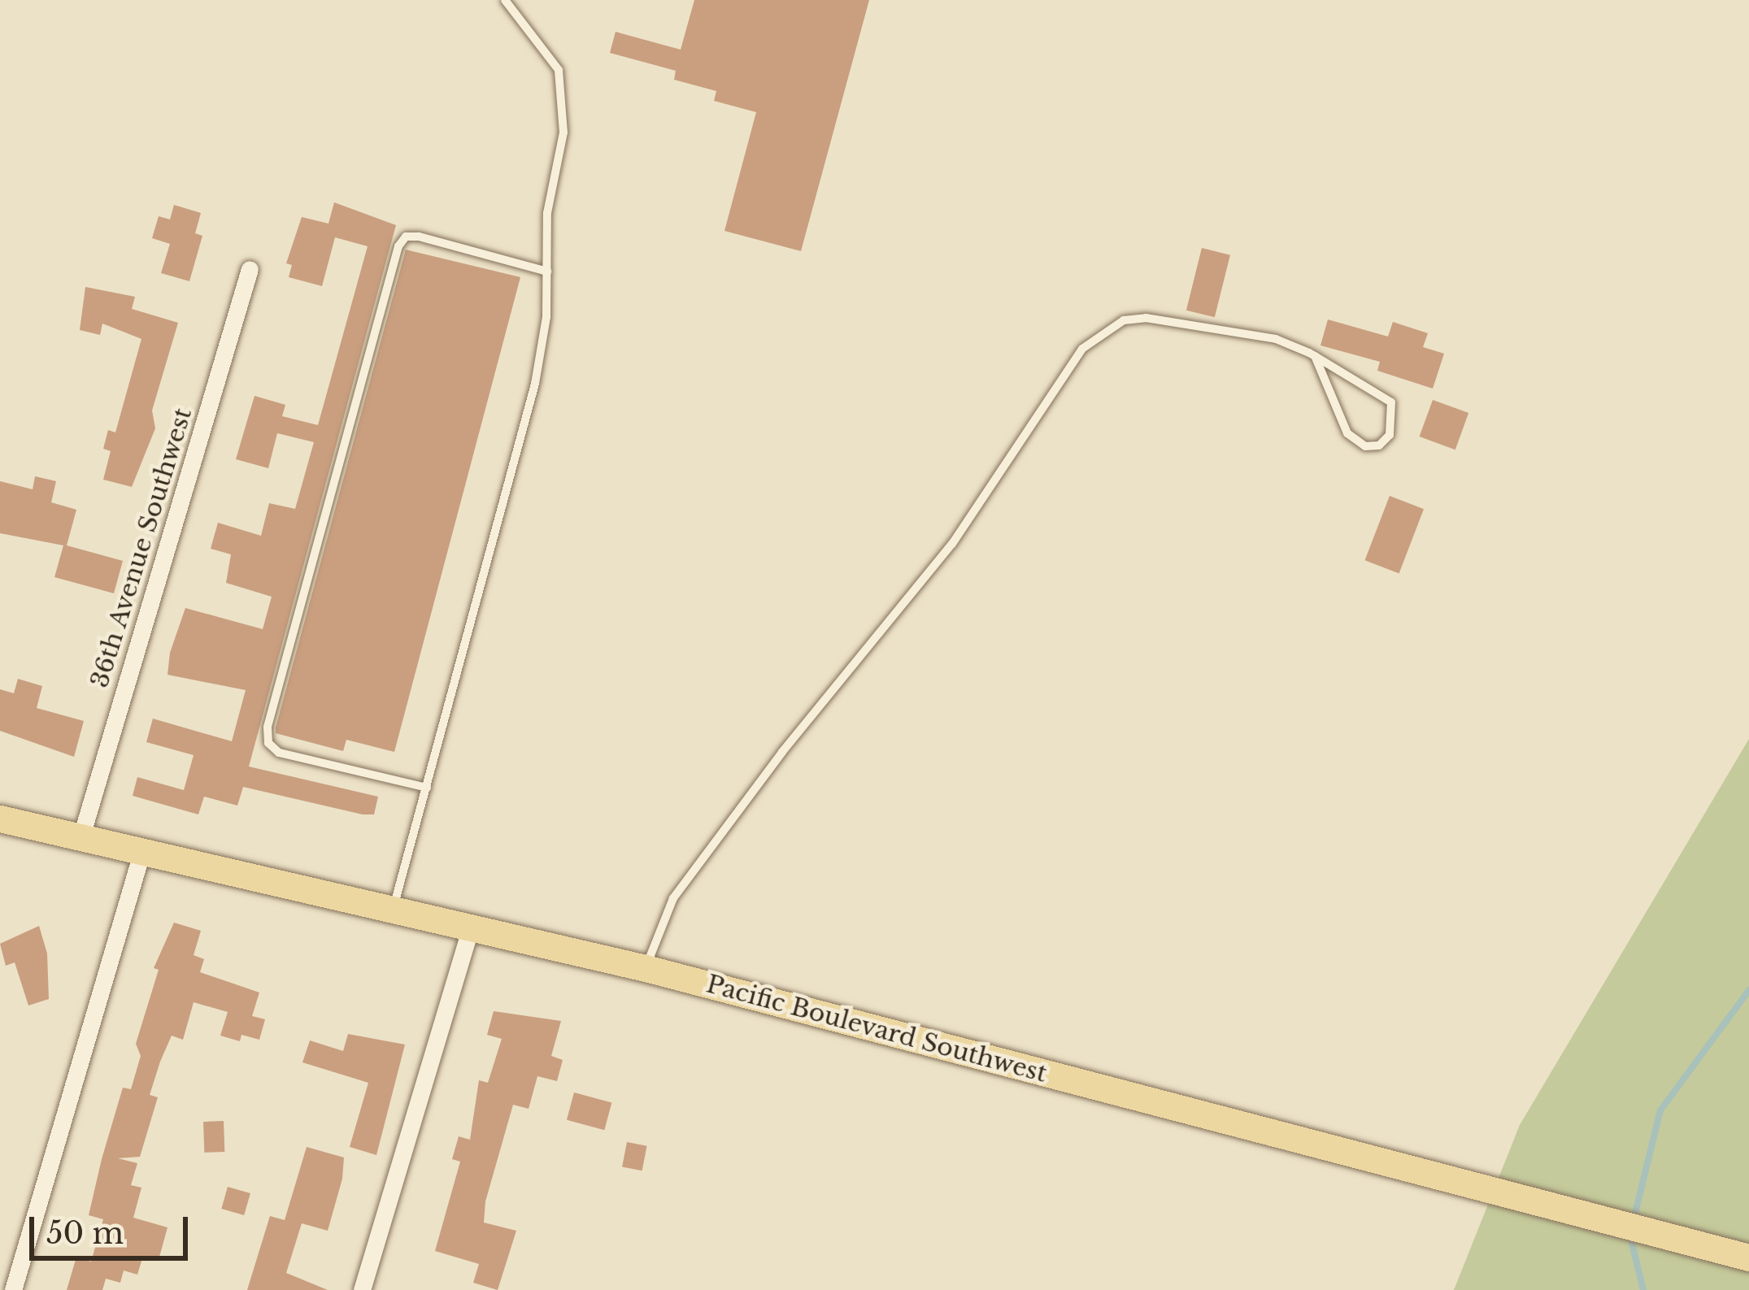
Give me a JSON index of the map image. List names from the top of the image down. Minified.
{"streets":{"main road":["Pacific Boulevard Southwest"],"street":["36th Avenue Southwest"]},"crossings":[["36th Avenue Southwest","Pacific Boulevard Southwest"]],"scale_bar":"50 m"}
